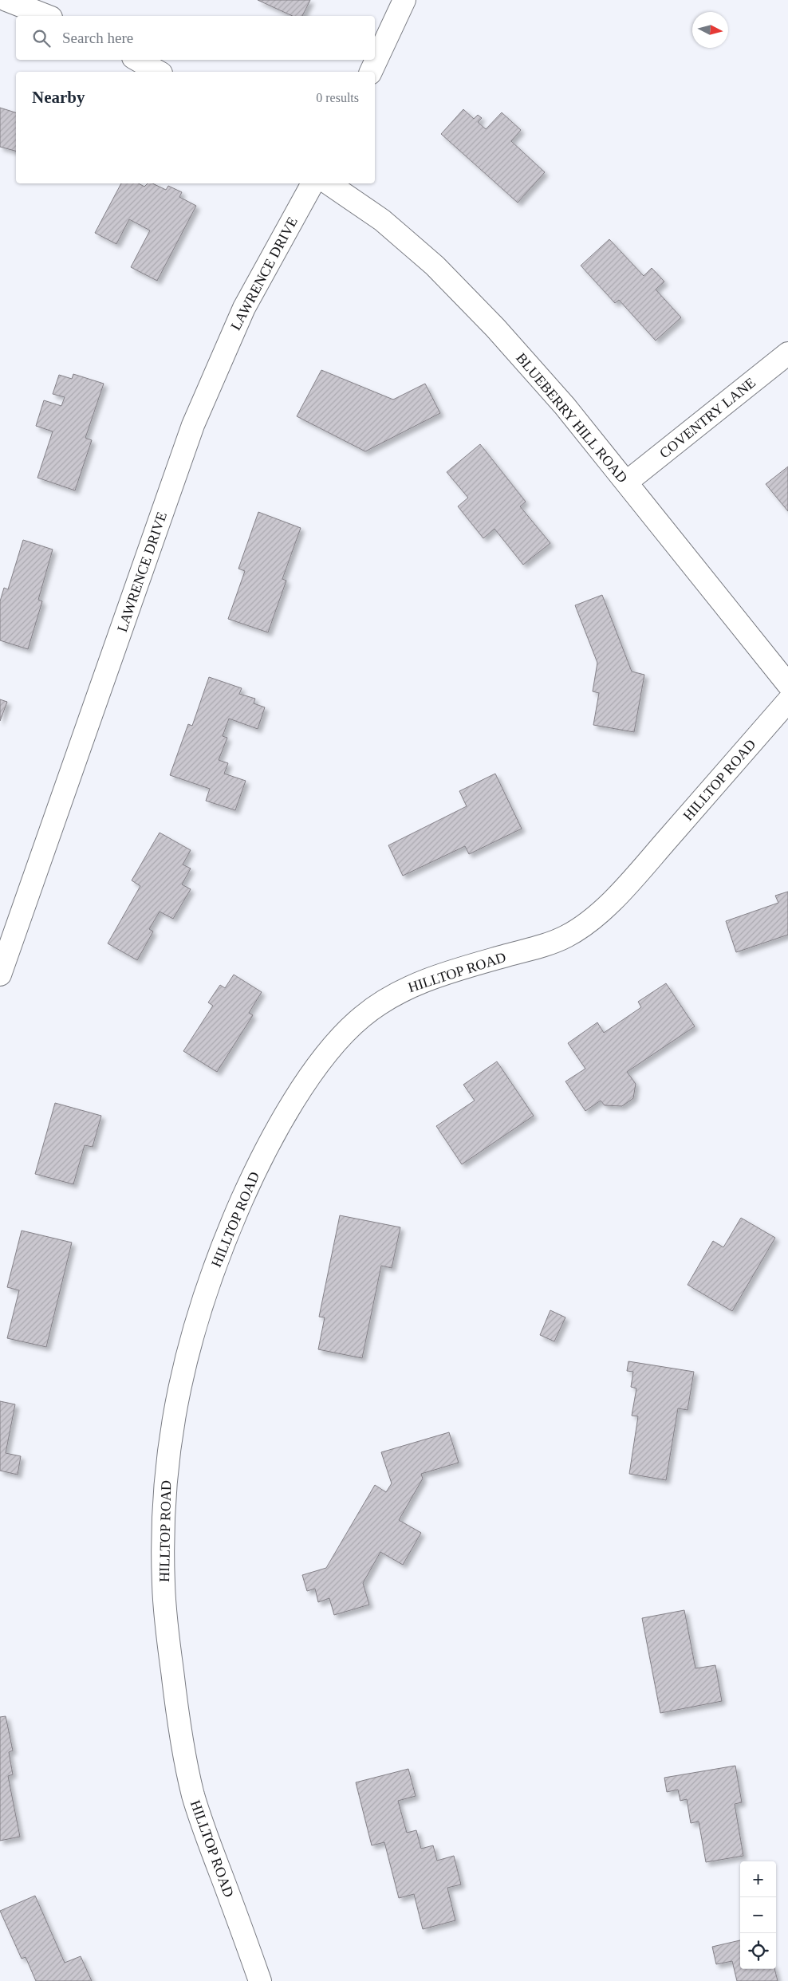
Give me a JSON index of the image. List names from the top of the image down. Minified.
{"streets":{"street":["LAWRENCE DRIVE","BLUEBERRY HILL ROAD","COVENTRY LANE","HILLTOP ROAD"]},"crossings":[["BLUEBERRY HILL ROAD","COVENTRY LANE"]],"north":"right","page":{"search":"Search here","heading":["Nearby","0 results"],"map_buttons":["+","−"]}}
